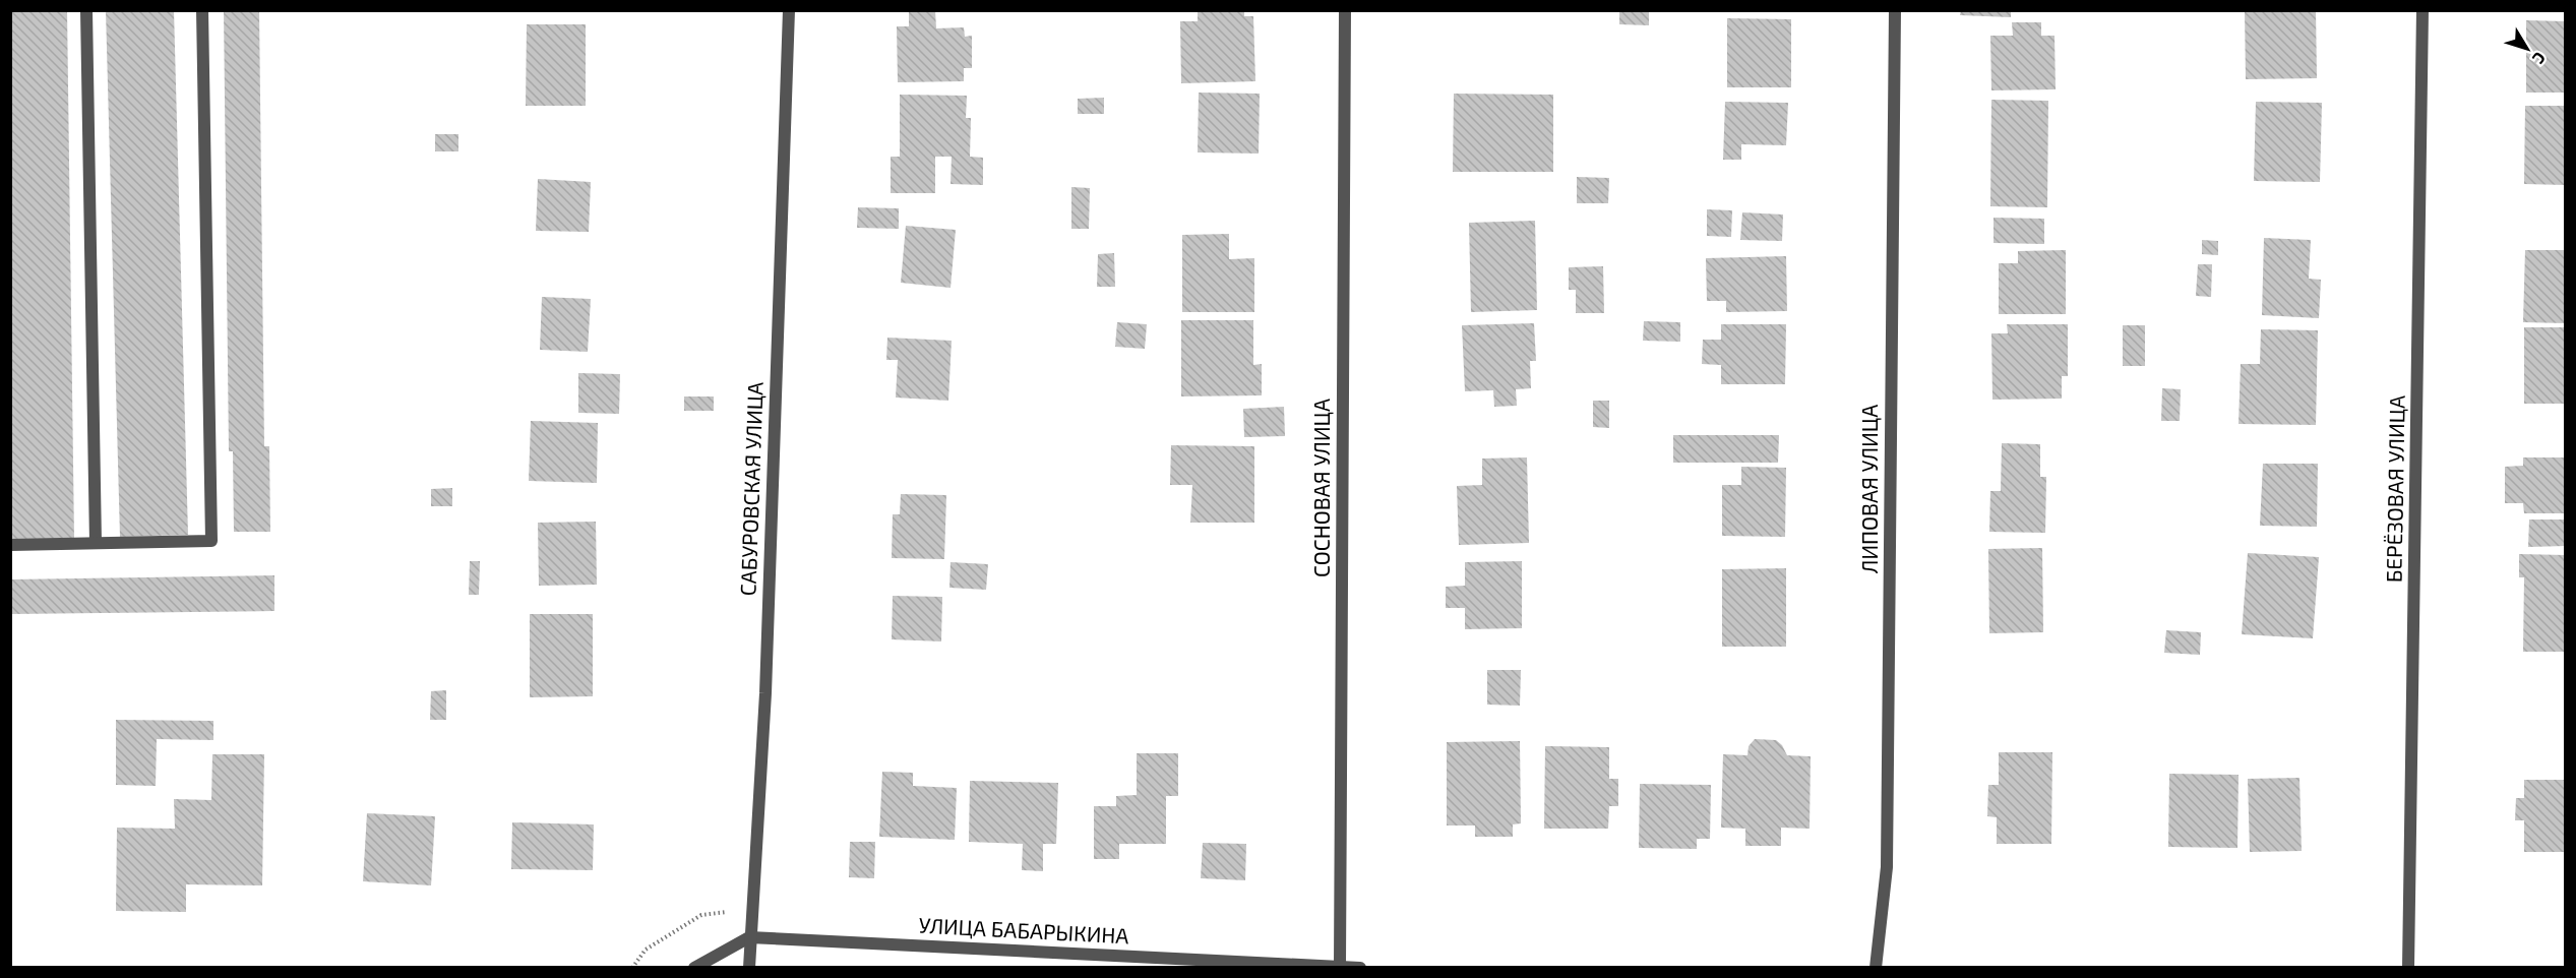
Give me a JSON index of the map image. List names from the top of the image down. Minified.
{"streets":{"street":["СОСНОВАЯ УЛИЦА","САБУРОВСКАЯ УЛИЦА","ЛИПОВАЯ УЛИЦА","БЕРЁЗОВАЯ УЛИЦА","УЛИЦА БАБАРЫКИНА"]},"crossings":[["СОСНОВАЯ УЛИЦА","УЛИЦА БАБАРЫКИНА"],["САБУРОВСКАЯ УЛИЦА","УЛИЦА БАБАРЫКИНА"]],"north":"bottom right"}
